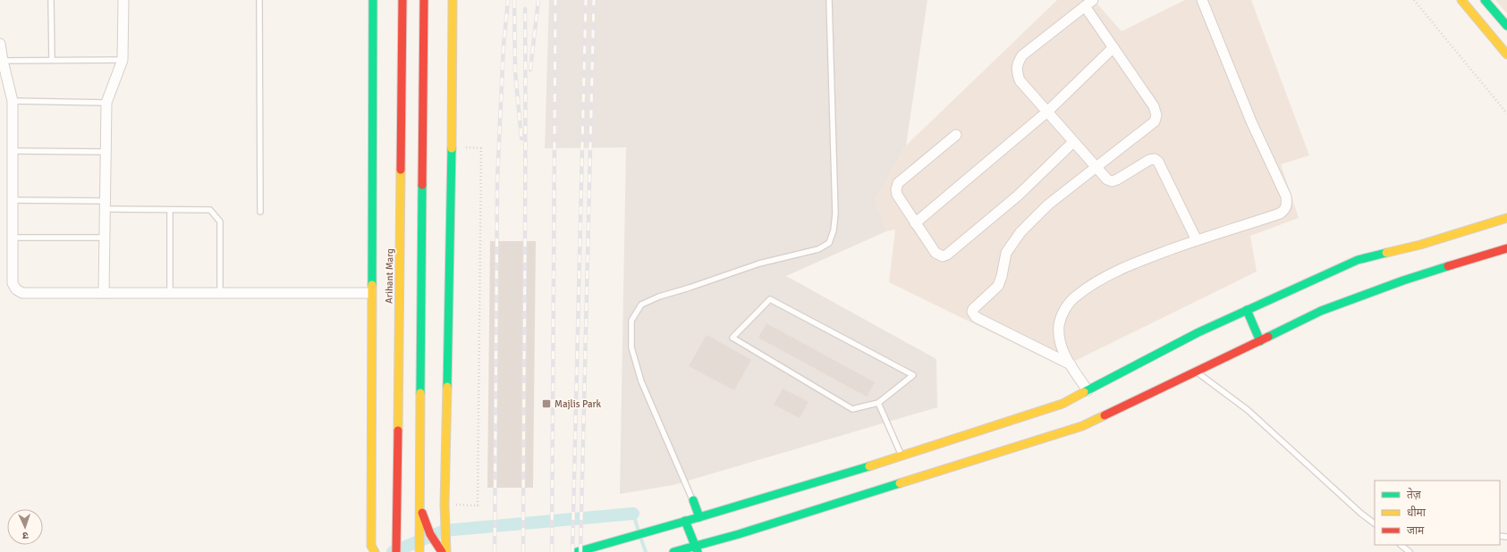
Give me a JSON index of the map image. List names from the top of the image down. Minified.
{"streets":{"street":["Arihant Marg"]},"places":{"transit":["Majlis Park"]},"legend":["तेज़","धीमा","जाम"],"north":"bottom"}
